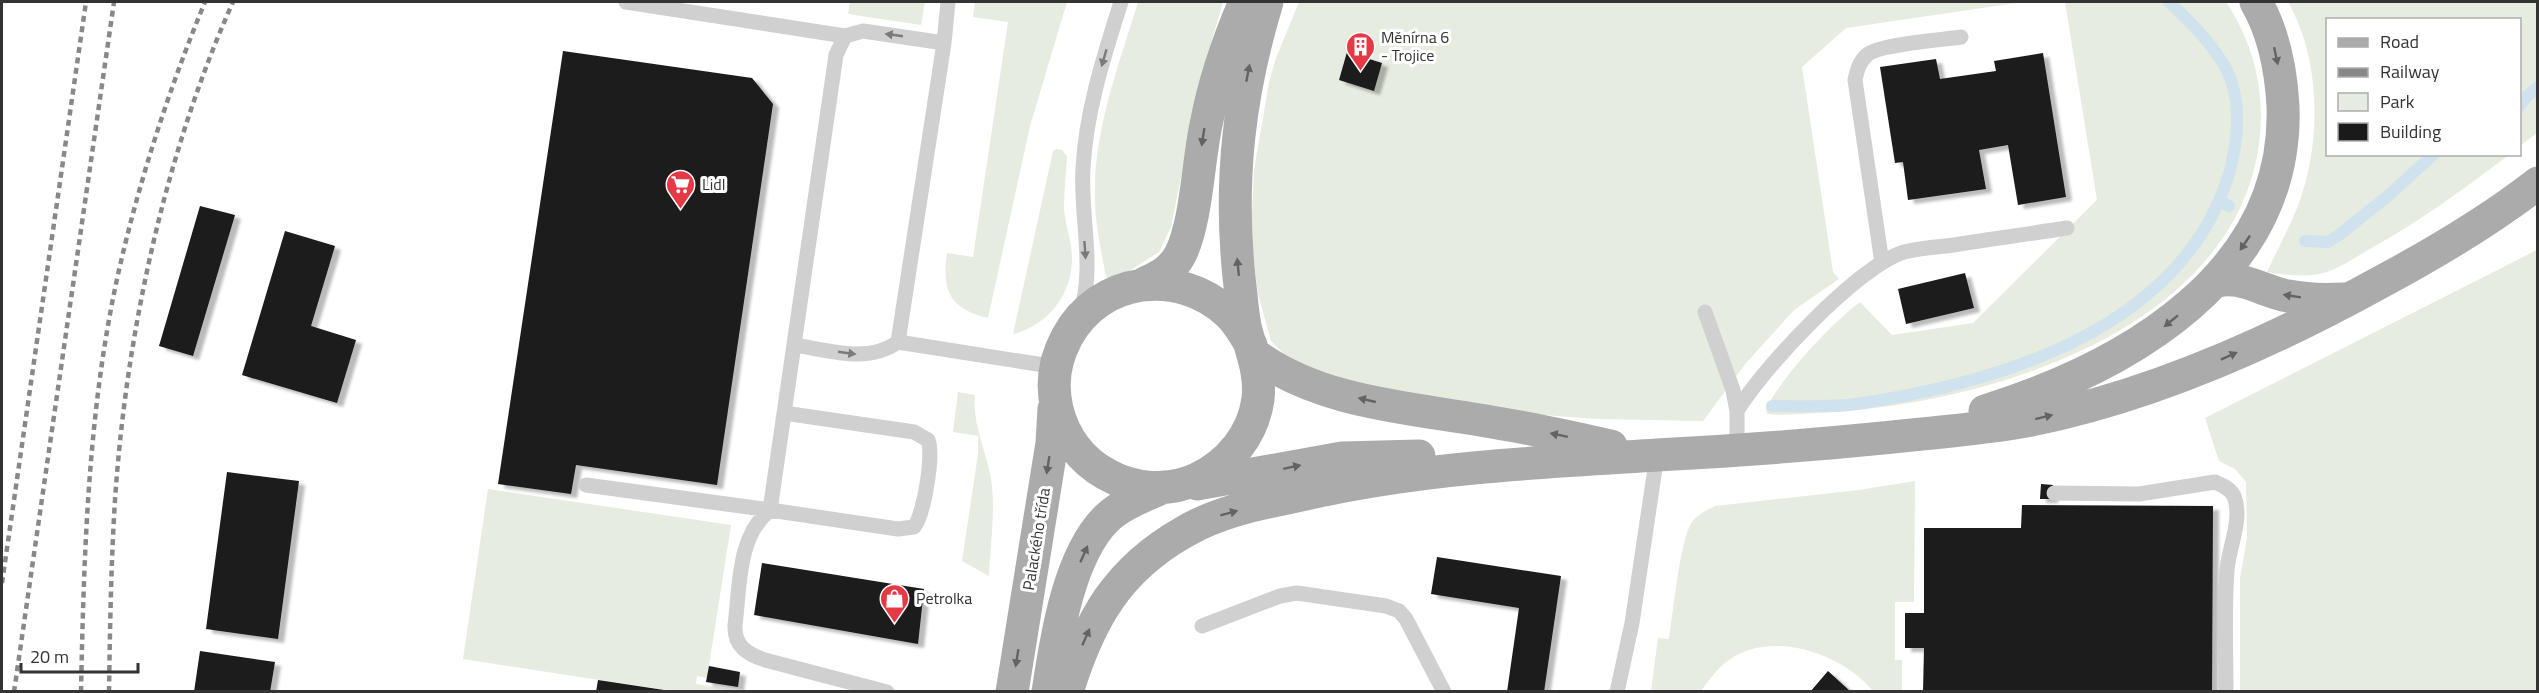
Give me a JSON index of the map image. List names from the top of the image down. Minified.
{"streets":{"main road":["Palackého třída"]},"one_way":["Palackého třída"],"places":{"building":["Měnírna 6 - Trojice"],"supermarket":["Lidl"],"shop":["Petrolka"]},"legend":["Road","Railway","Park","Building"],"scale_bar":"20 m"}
